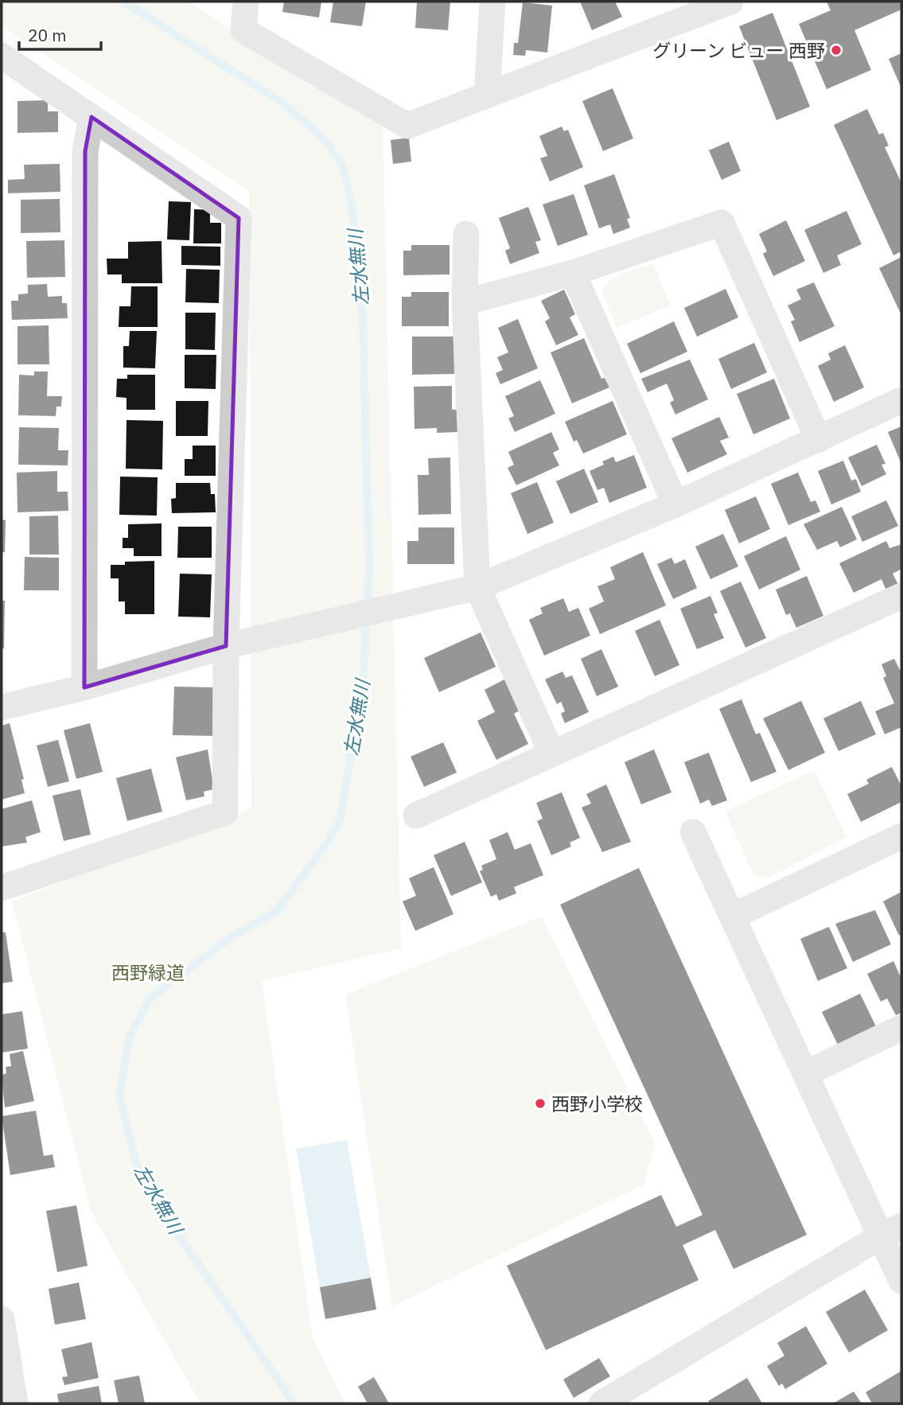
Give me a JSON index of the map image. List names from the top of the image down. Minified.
{"water":["左水無川"],"parks":["西野緑道"],"places":["グリーン ビュー 西野","西野小学校"],"scale_bar":"20 m"}
